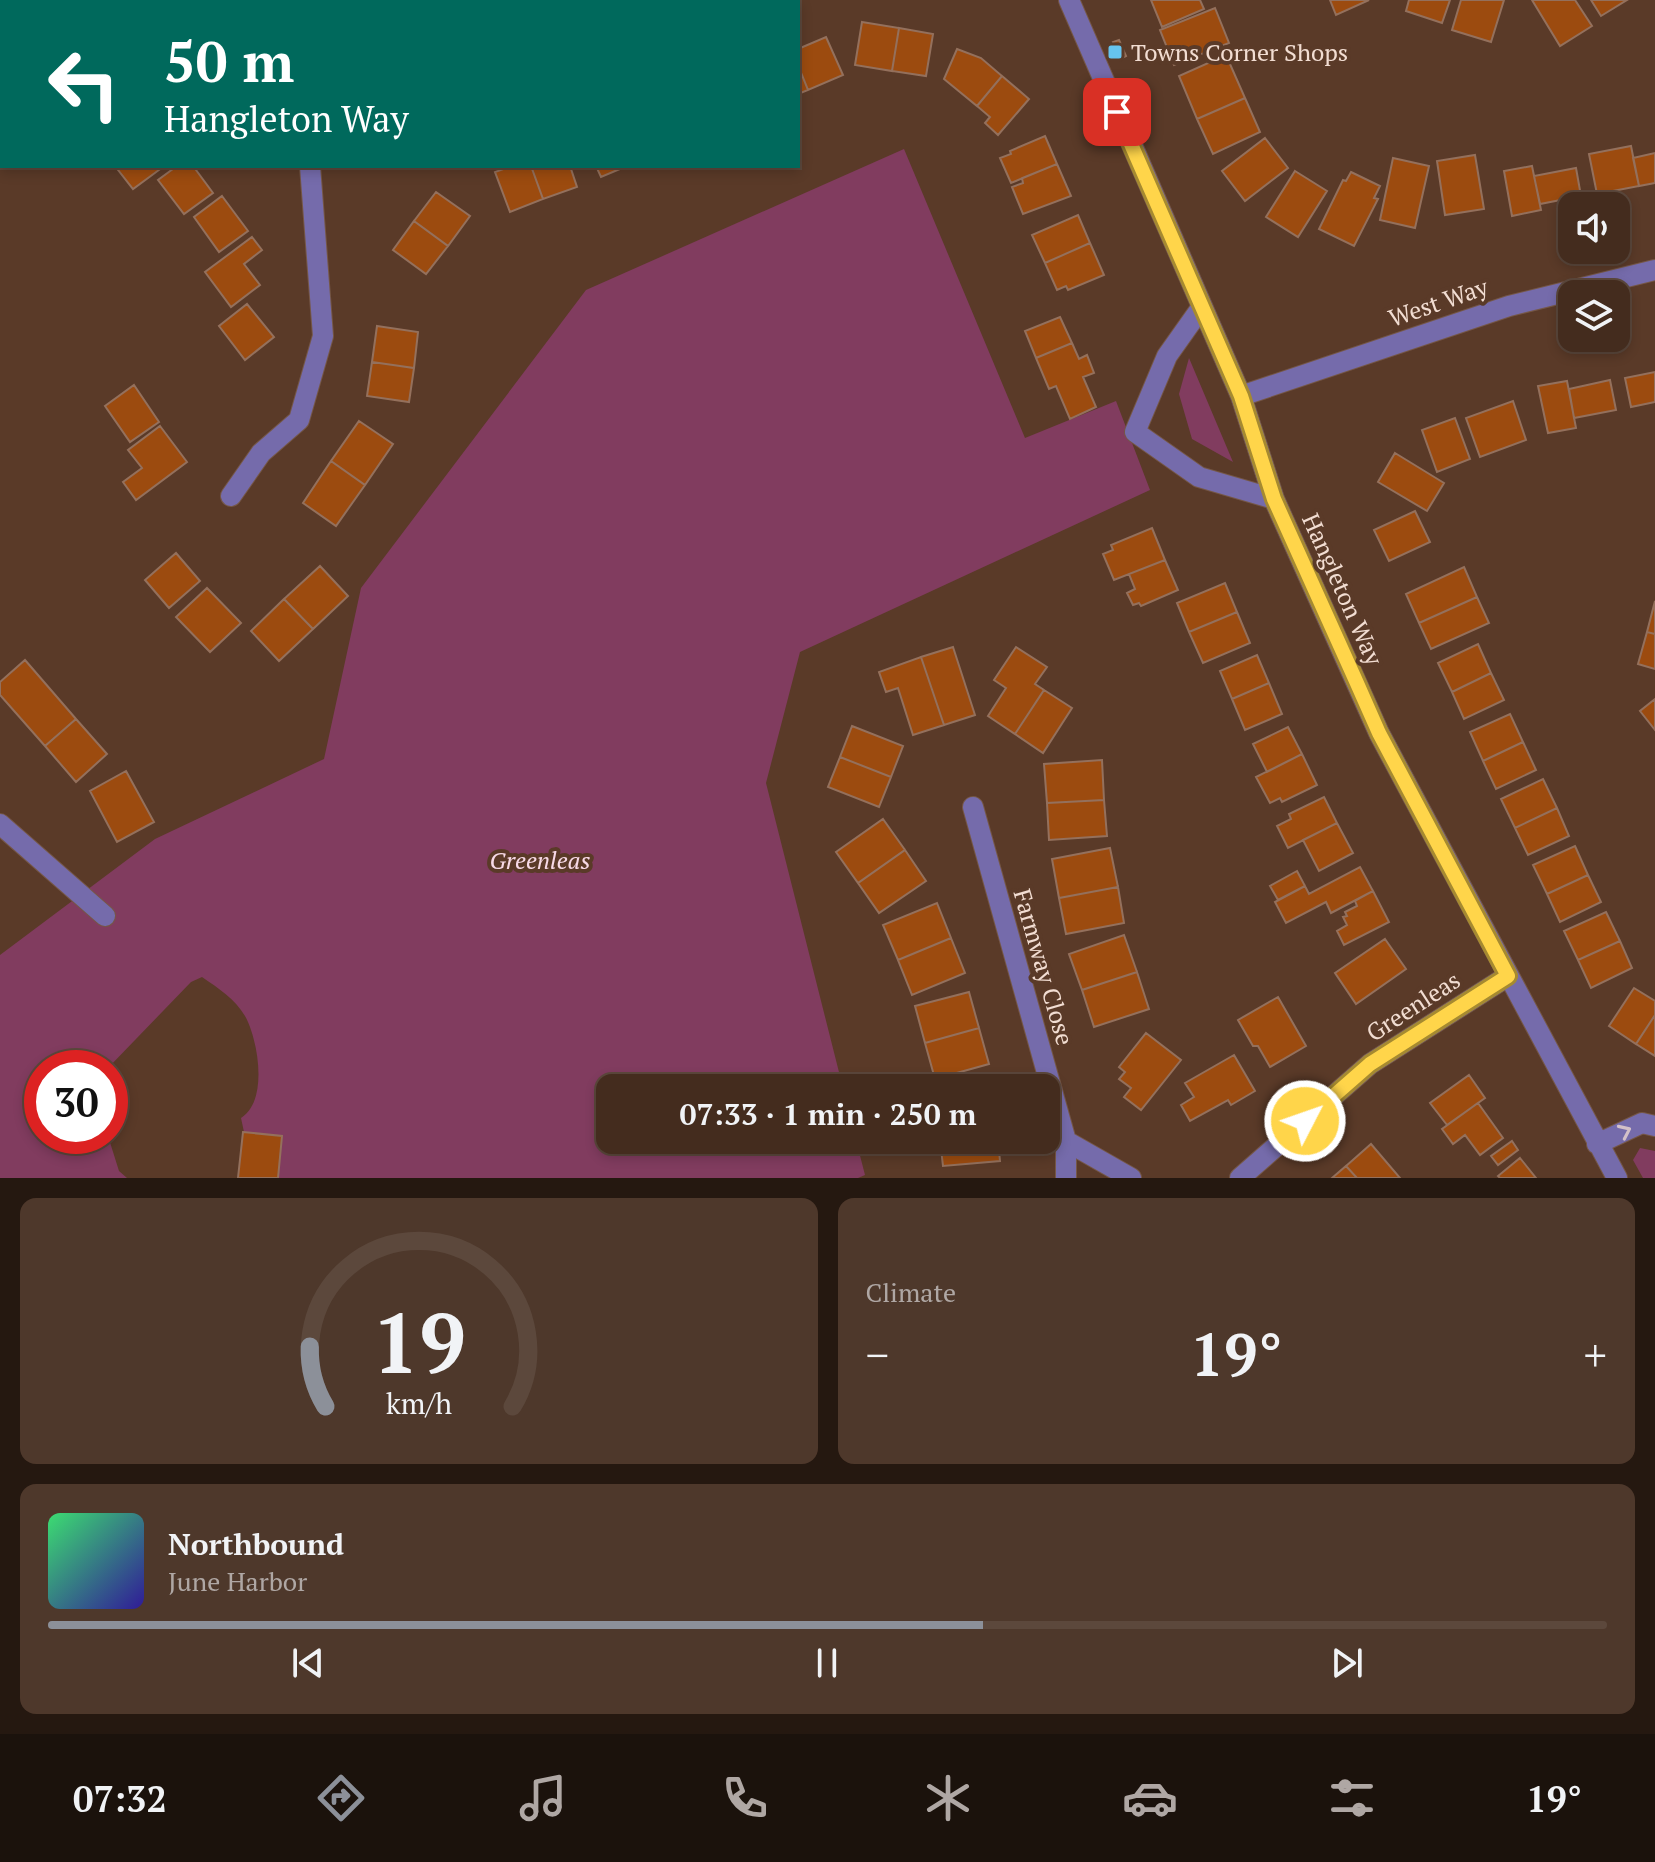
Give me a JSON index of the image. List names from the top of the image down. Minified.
{"streets":{"street":["West Way","Hangleton Way","Farmway Close","Greenleas"]},"crossings":[["West Way","Hangleton Way"],["Hangleton Way","Greenleas"]],"parks":["Greenleas"],"places":{"transit":["Towns Corner Shops"]},"page":{"turn":["50 m","Hangleton Way"],"limit":"30","trip":"07:33 · 1 min · 250 m","tile":"Climate","heat":["−","19°","+"],"song":["Northbound","June Harbor"],"tabs":["07:32","19°"],"gauge":["19","km/h"]}}
